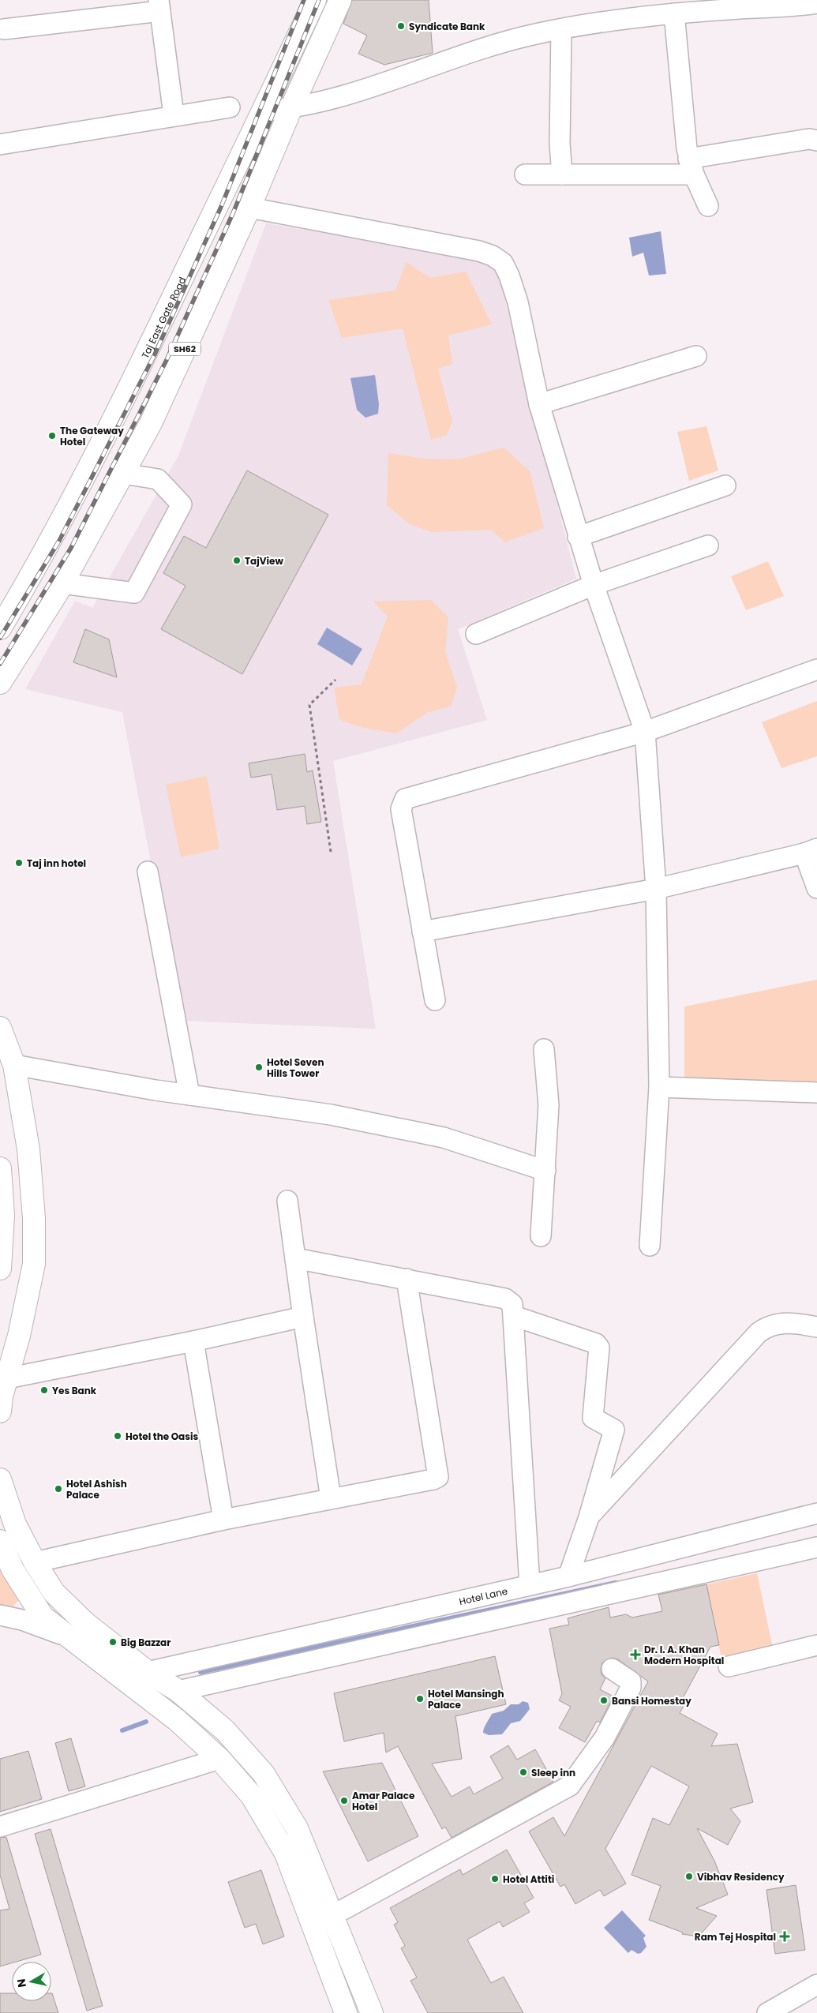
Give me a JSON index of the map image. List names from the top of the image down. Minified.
{"streets":{"main road":["Taj East Gate Road","SH62"],"street":["Hotel Lane"]},"places":{"other":["Syndicate Bank","The Gateway Hotel","TajView","Taj inn hotel","Hotel Seven Hills Tower","Yes Bank","Hotel the Oasis","Hotel Ashish Palace","Big Bazzar","Hotel Mansingh Palace","Bansi Homestay","Sleep inn","Amar Palace Hotel","Vibhav Residency","Hotel Attiti"],"health":["Dr. I. A. Khan Modern Hospital","Ram Tej Hospital"]},"north":"left"}
